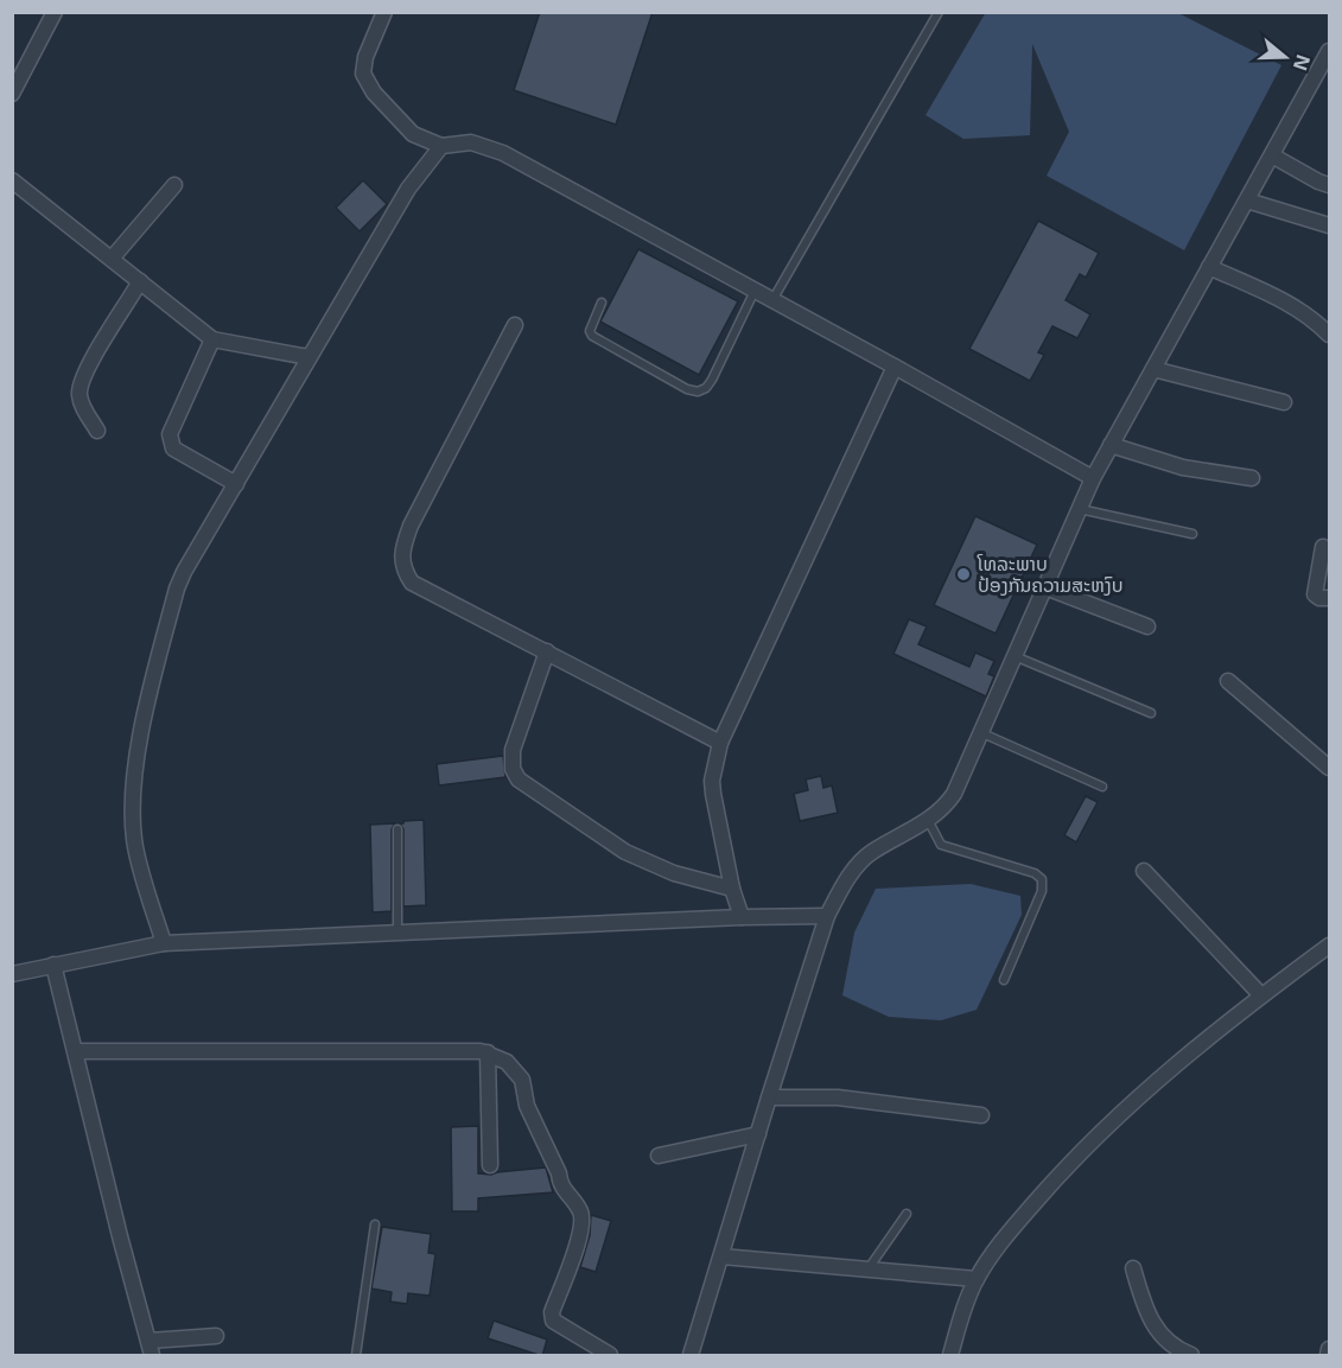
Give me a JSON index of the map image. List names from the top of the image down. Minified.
{"places":["ໂທລະພາບ ປ້ອງກັນຄວາມສະຫງົບ"],"north":"right"}
